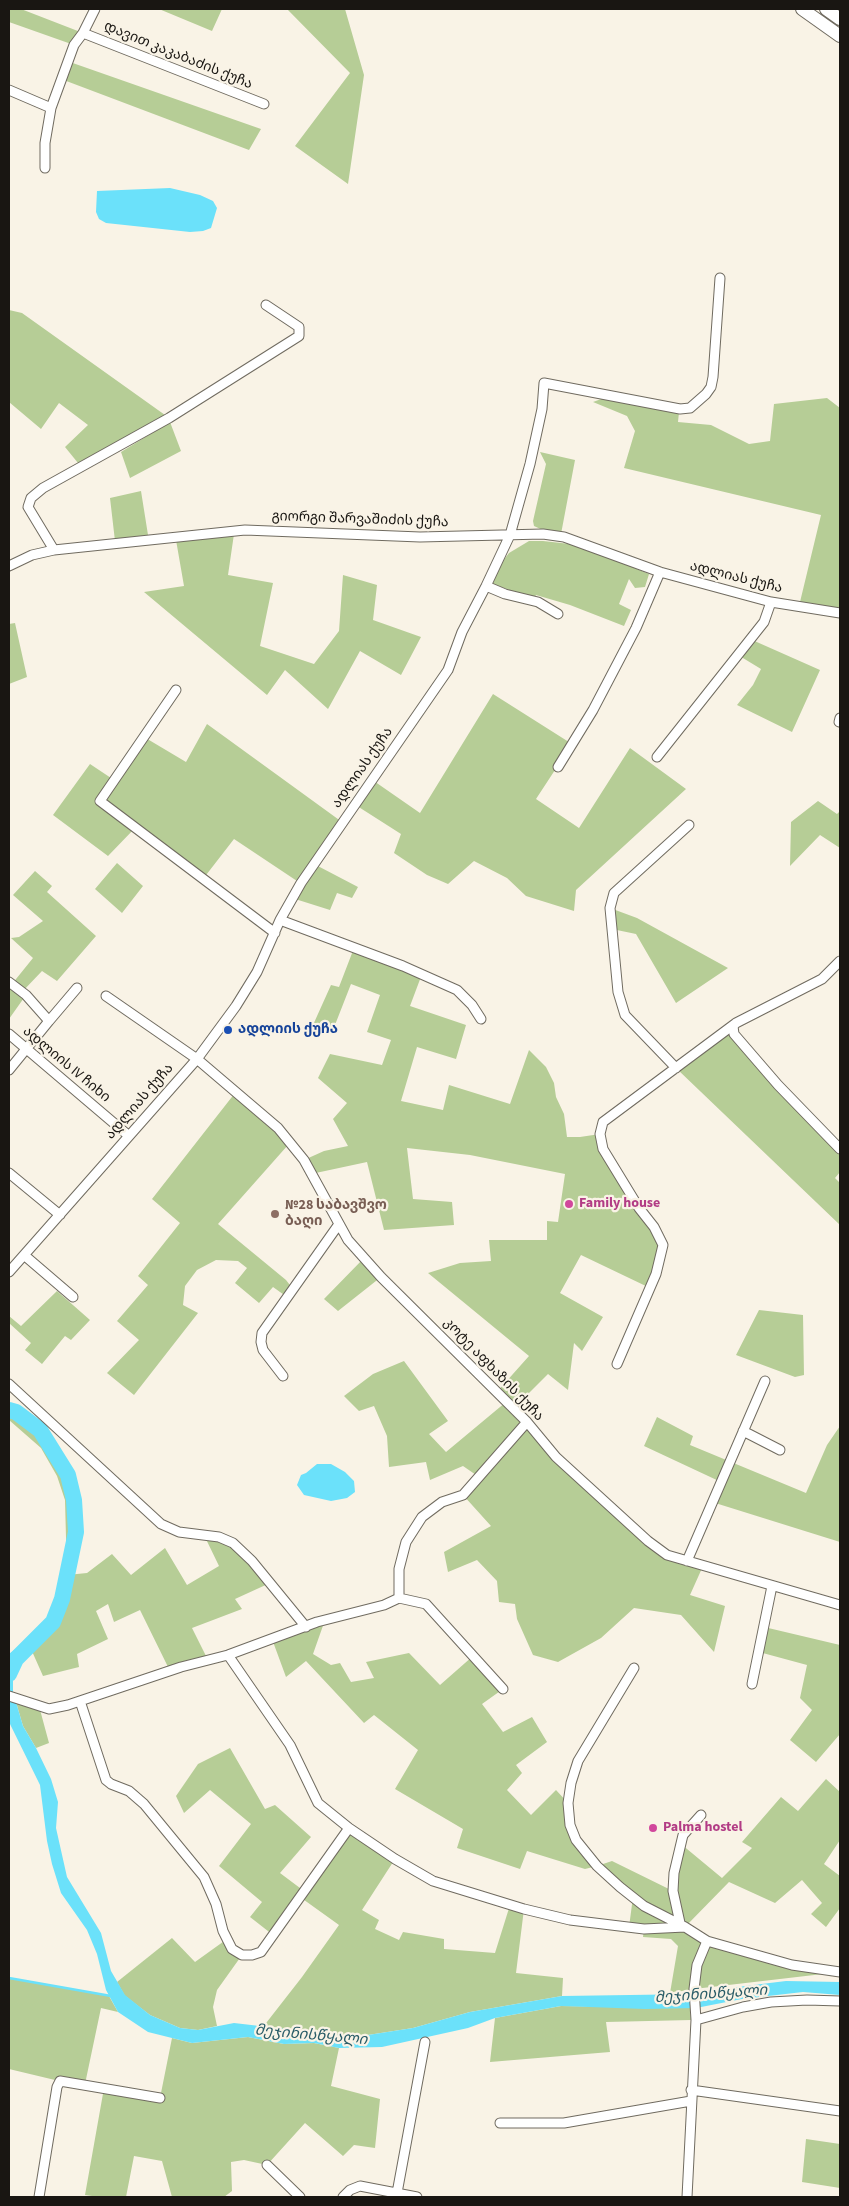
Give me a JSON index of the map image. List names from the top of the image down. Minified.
{"streets":{"street":["დავით კაკაბაძის ქუჩა","გიორგი შარვაშიძის ქუჩა","ადლიას ქუჩა","ადლიის IV ჩიხი","კოტე აფხაზის ქუჩა"]},"crossings":[["გიორგი შარვაშიძის ქუჩა","ადლიას ქუჩა"],["ადლიას ქუჩა","ადლიის IV ჩიხი"],["ადლიას ქუჩა","კოტე აფხაზის ქუჩა"]],"water":["მეჯინისწყალი"],"places":["ადლიის ქუჩა","Family house","№28 საბავშვო ბაღი","Palma hostel"]}
